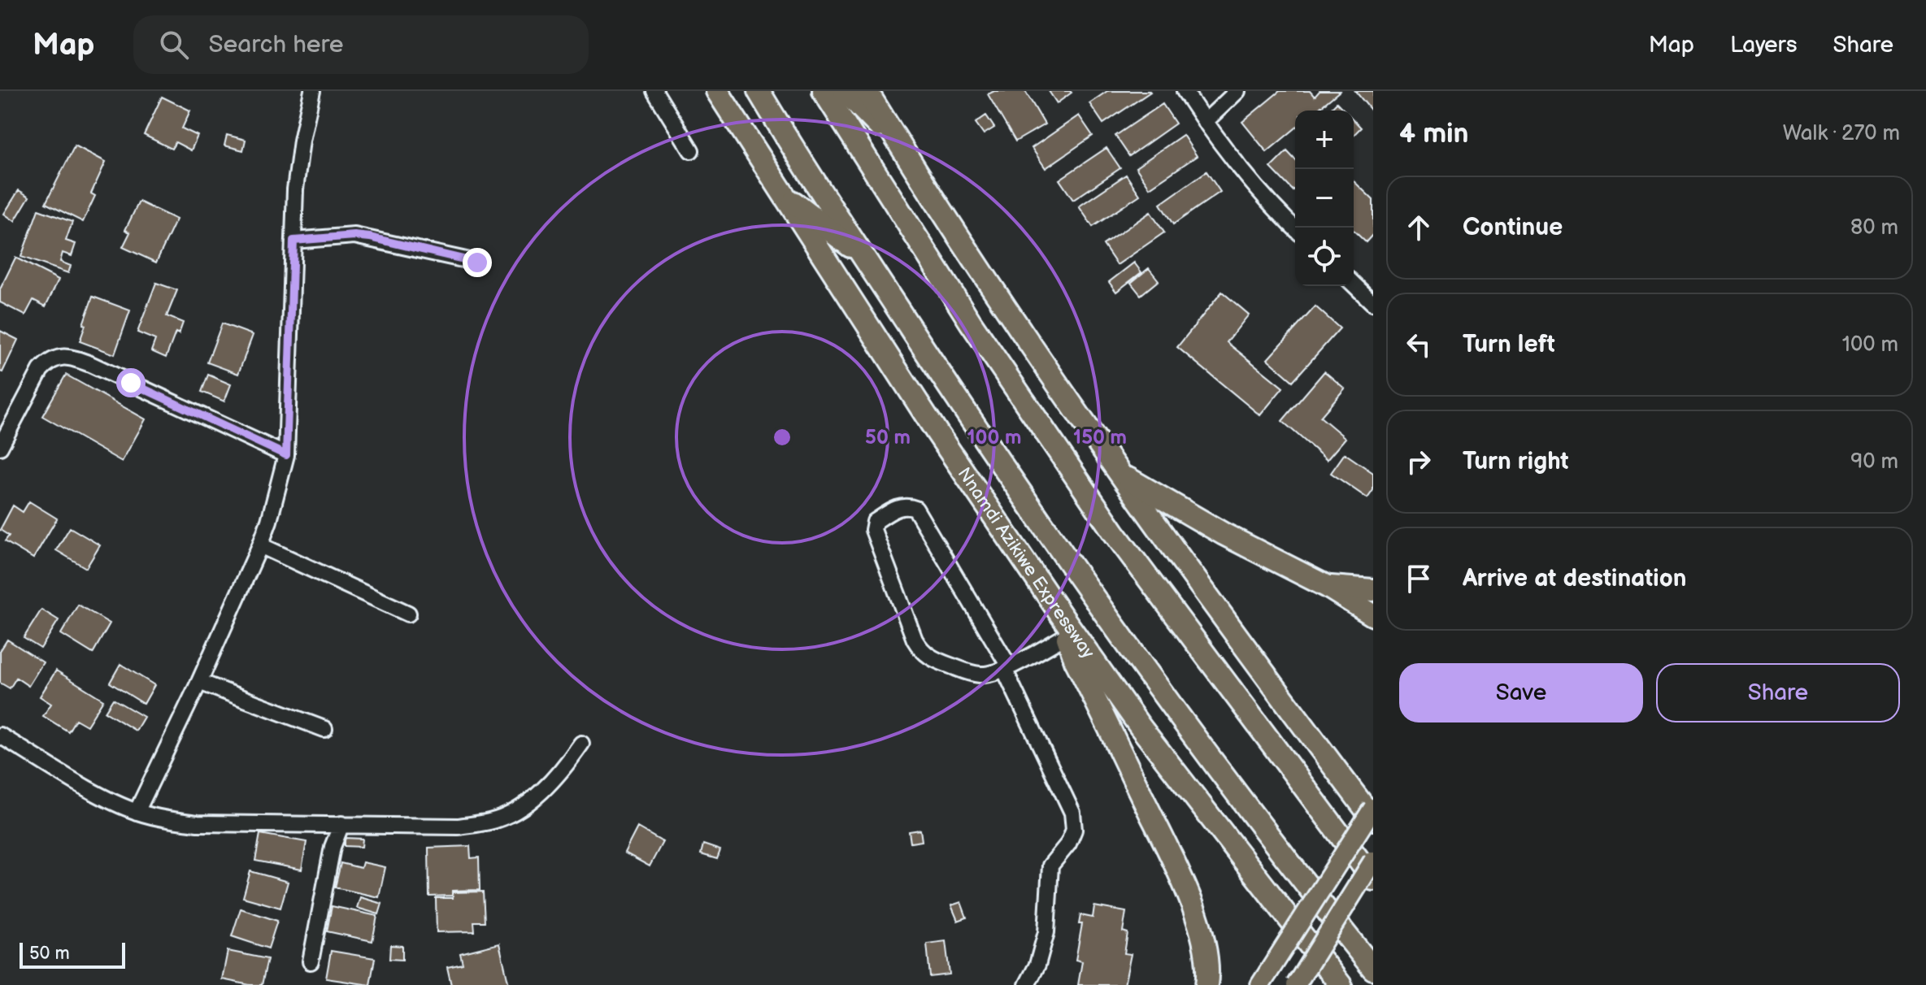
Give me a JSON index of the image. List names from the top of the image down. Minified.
{"streets":{"highway":["Nnamdi Azikiwe Expressway"]},"scale_bar":"50 m","page":{"header":"Map","search":"Search here","nav":["Map","Layers","Share"],"heading":["4 min","Walk · 270 m"],"map_buttons":["+","−"],"list":[["Continue","80 m"],["Turn left","100 m"],["Turn right","90 m"],"Arrive at destination"],"buttons":["Save","Share"],"scale":"50 m"},"rings":["50 m","100 m","150 m"]}
